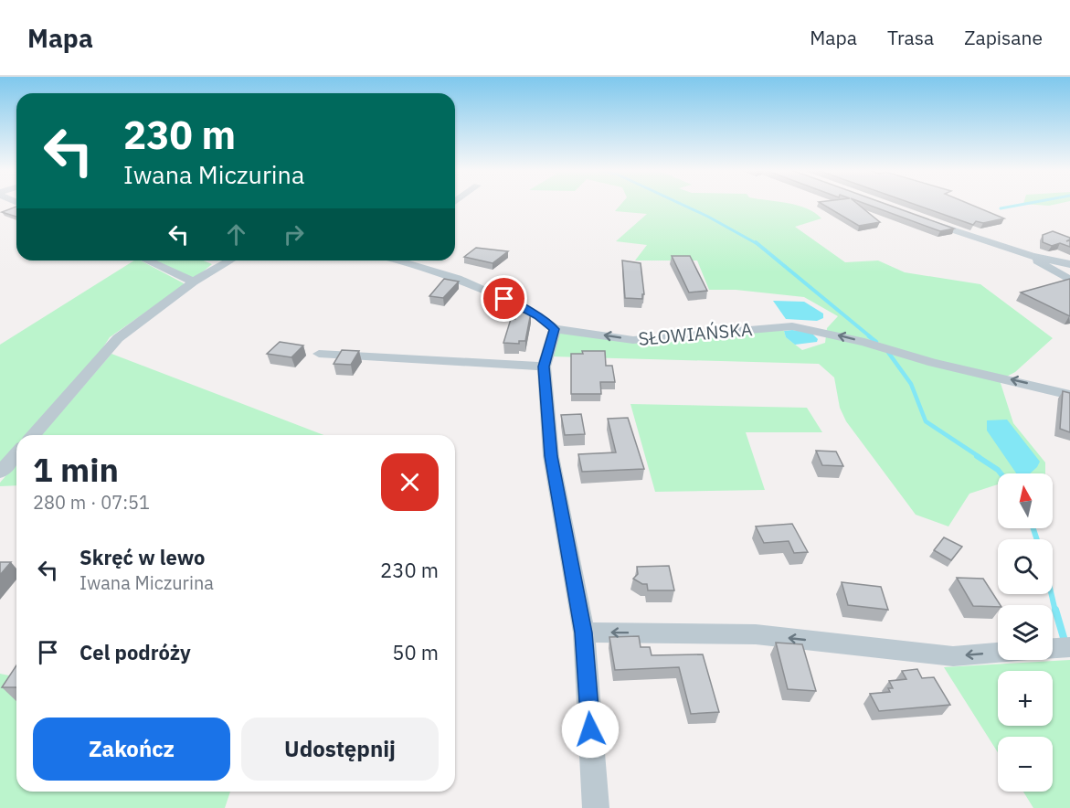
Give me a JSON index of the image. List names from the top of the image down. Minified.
{"streets":{"street":["SŁOWIAŃSKA"]},"north":"top","page":{"header":"Mapa","nav":["Mapa","Trasa","Zapisane"],"turn":["230 m","Iwana Miczurina"],"heading":["1 min","280 m · 07:51"],"map_buttons":["+","−"],"list":[{"name":"Skręć w lewo","note":"Iwana Miczurina","value":"230 m"},{"name":"Cel podróży","value":"50 m"}],"buttons":["Zakończ","Udostępnij"]}}
